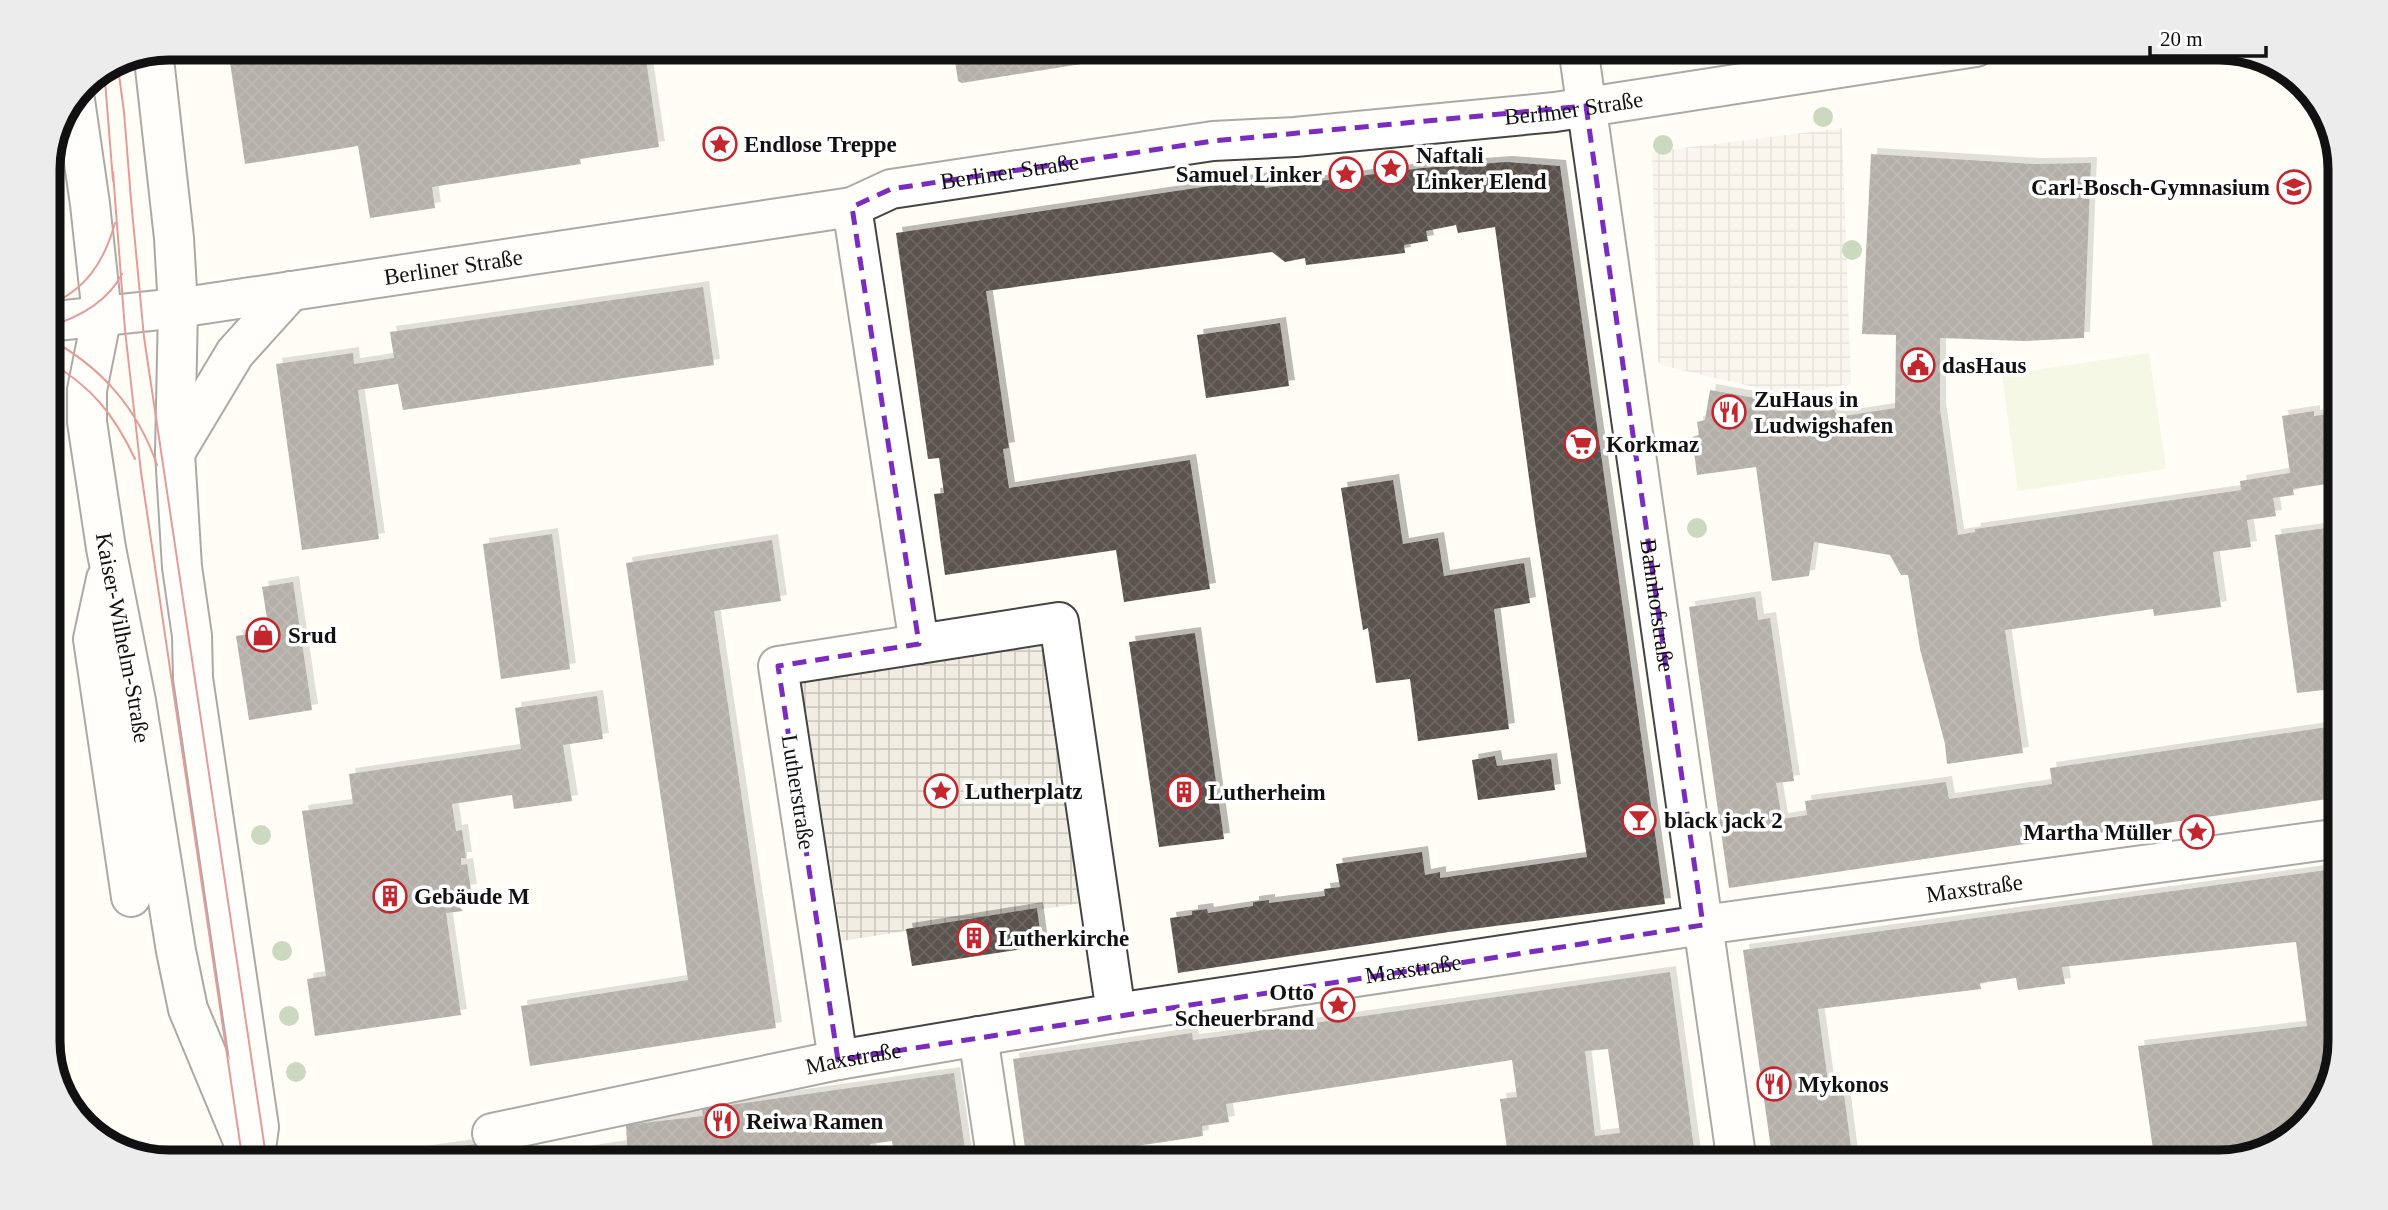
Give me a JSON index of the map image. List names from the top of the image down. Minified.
{"streets":{"street":["Berliner Straße","Bahnhofstraße","Kaiser-Wilhelm-Straße","Lutherstraße","Maxstraße"]},"crossings":[["Berliner Straße","Bahnhofstraße"],["Berliner Straße","Kaiser-Wilhelm-Straße"],["Bahnhofstraße","Maxstraße"],["Lutherstraße","Maxstraße"]],"places":{"place":["Endlose Treppe","Naftali Linker Elend","Samuel Linker","Lutherplatz","Martha Müller","Otto Scheuerbrand"],"school or university":["Carl-Bosch-Gymnasium"],"public building":["dasHaus"],"restaurant":["ZuHaus in Ludwigshafen","Mykonos","Reiwa Ramen"],"supermarket":["Korkmaz"],"shop":["Srud"],"building":["Lutherheim","Gebäude M","Lutherkirche"],"bar":["black jack 2"]},"scale_bar":"20 m"}
